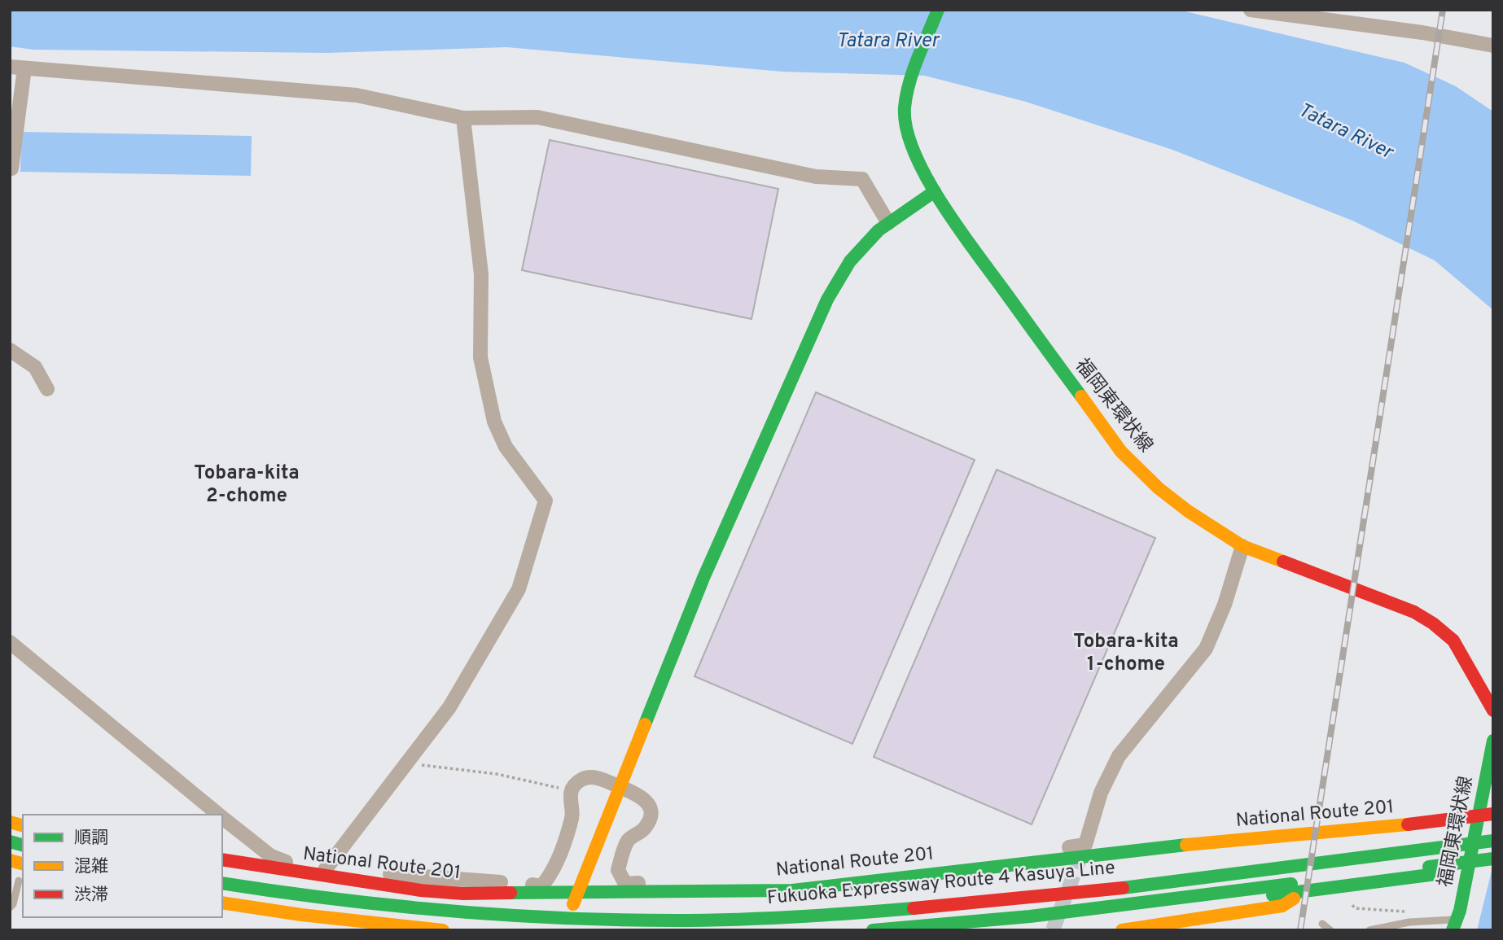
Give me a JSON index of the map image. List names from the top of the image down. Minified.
{"streets":{"main road":["福岡東環状線","National Route 201","Fukuoka Expressway Route 4 Kasuya Line"]},"districts":["Tobara-kita 2-chome","Tobara-kita 1-chome"],"water":["Tatara River"],"legend":["順調","混雑","渋滞"]}
